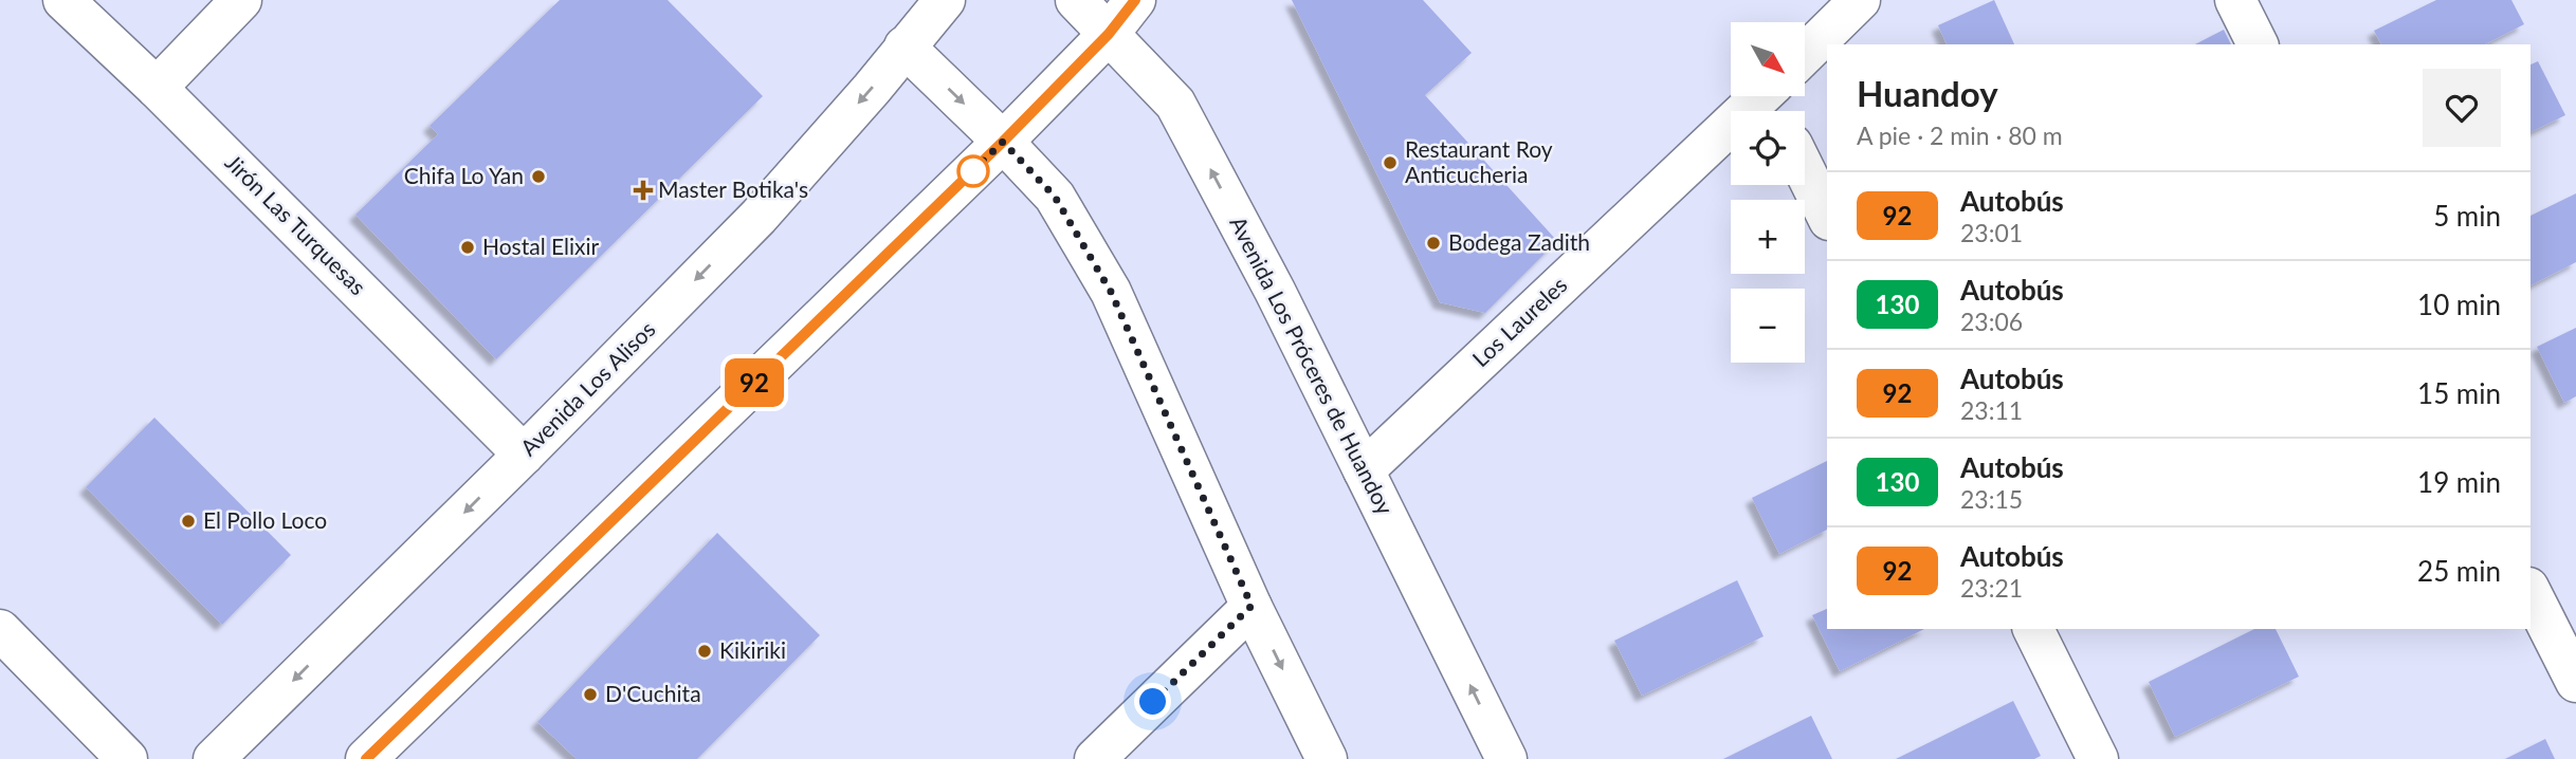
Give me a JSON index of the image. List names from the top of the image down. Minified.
{"streets":{"main road":["Jirón Las Turquesas","Los Laureles","Avenida Los Próceres de Huandoy","Avenida Los Alisos"]},"crossings":[["Jirón Las Turquesas","Avenida Los Alisos"],["Los Laureles","Avenida Los Próceres de Huandoy"]],"places":{"other":["Restaurant Roy Anticucheria","Chifa Lo Yan","Bodega Zadith","Hostal Elixir","El Pollo Loco","Kikiriki","D'Cuchita"],"health":["Master Botika's"]},"lines":["bus line 92"],"north":"bottom right","page":{"on_map":"92","map_buttons":["+","−"],"heading":["Huandoy","A pie · 2 min · 80 m"],"list":[{"mark":"92","name":"Autobús","note":"23:01","value":"5 min"},{"mark":"130","name":"Autobús","note":"23:06","value":"10 min"},{"mark":"92","name":"Autobús","note":"23:11","value":"15 min"},{"mark":"130","name":"Autobús","note":"23:15","value":"19 min"},{"mark":"92","name":"Autobús","note":"23:21","value":"25 min"}]}}
